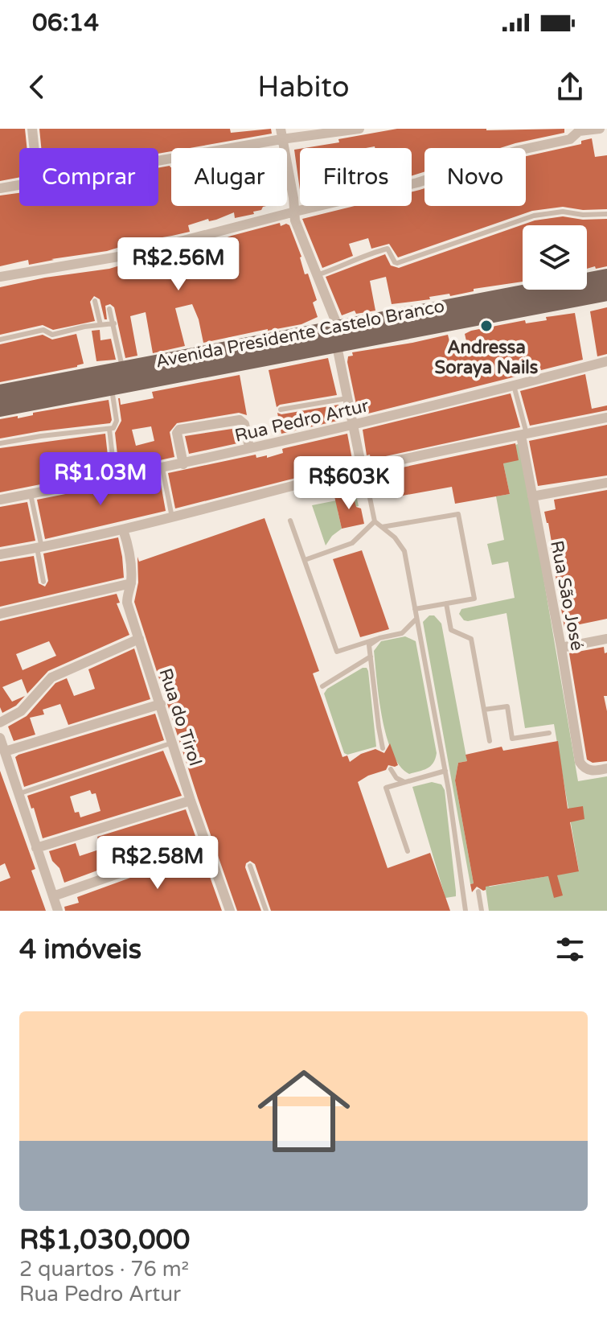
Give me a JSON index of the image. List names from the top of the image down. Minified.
{"streets":{"main road":["Avenida Presidente Castelo Branco"],"street":["Rua Pedro Artur","Rua São José","Rua do Tirol"]},"places":["Andressa Soraya Nails"],"page":{"status":"06:14","header":"Habito","chip":["Comprar","Alugar","Filtros","Novo"],"price":["R$2.56M","R$1.03M","R$603K","R$2.58M"],"heading":"4 imóveis","list":[{"name":"R$1,030,000","note":"2 quartos · 76 m² · Rua Pedro Artur"}]}}
